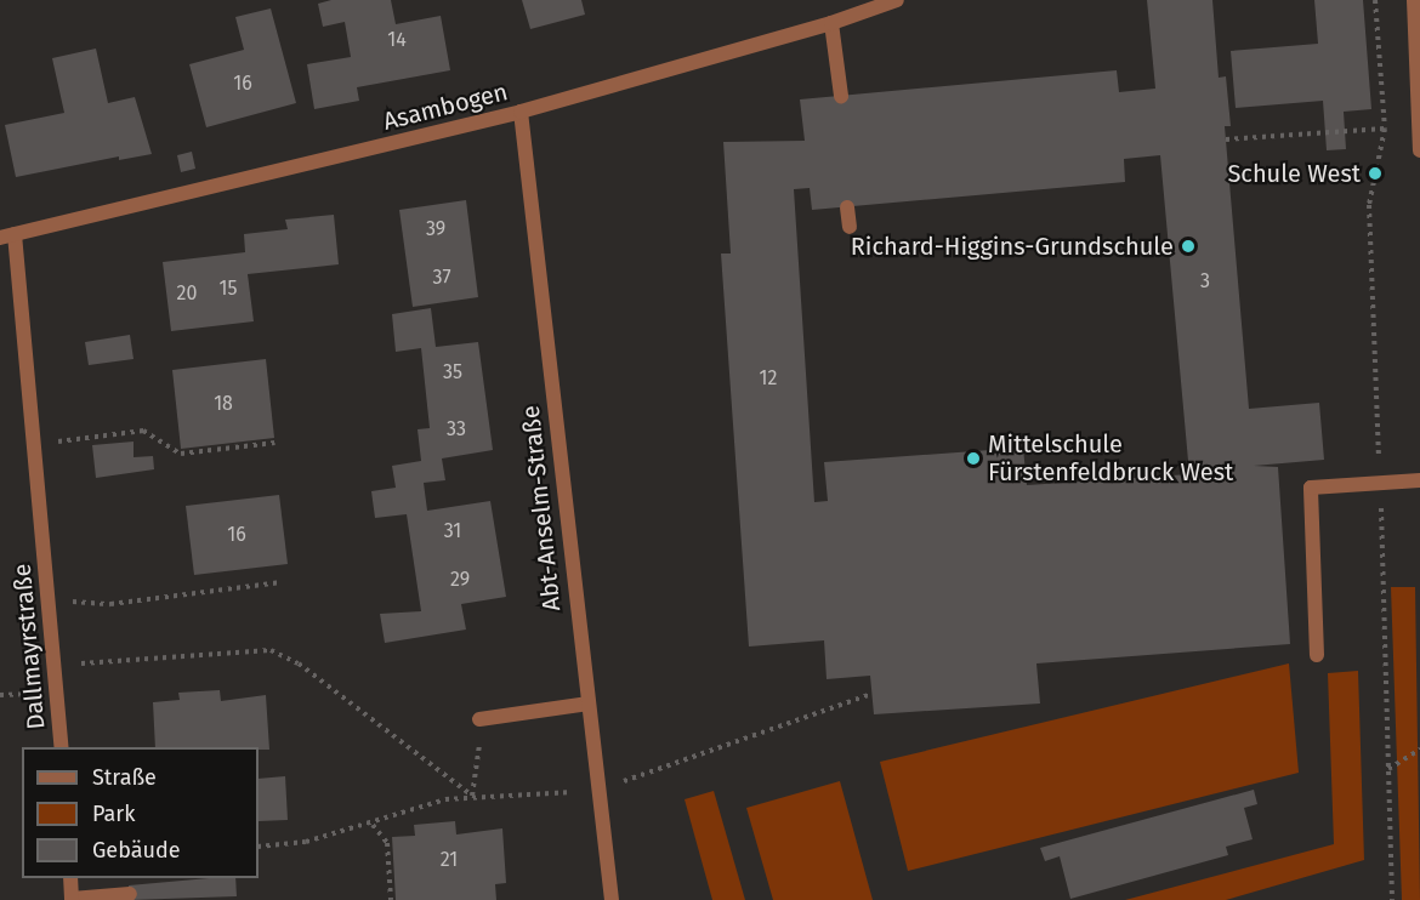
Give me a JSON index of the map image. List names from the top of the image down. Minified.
{"streets":{"street":["Asambogen","Abt-Anselm-Straße","Dallmayrstraße"]},"crossings":[["Asambogen","Abt-Anselm-Straße"],["Asambogen","Dallmayrstraße"]],"places":["Schule West","Richard-Higgins-Grundschule","Mittelschule Fürstenfeldbruck West"],"house_numbers":["14","16","39","37","3","15","20","35","12","18","33","31","16","29","21"],"legend":["Straße","Park","Gebäude"]}
